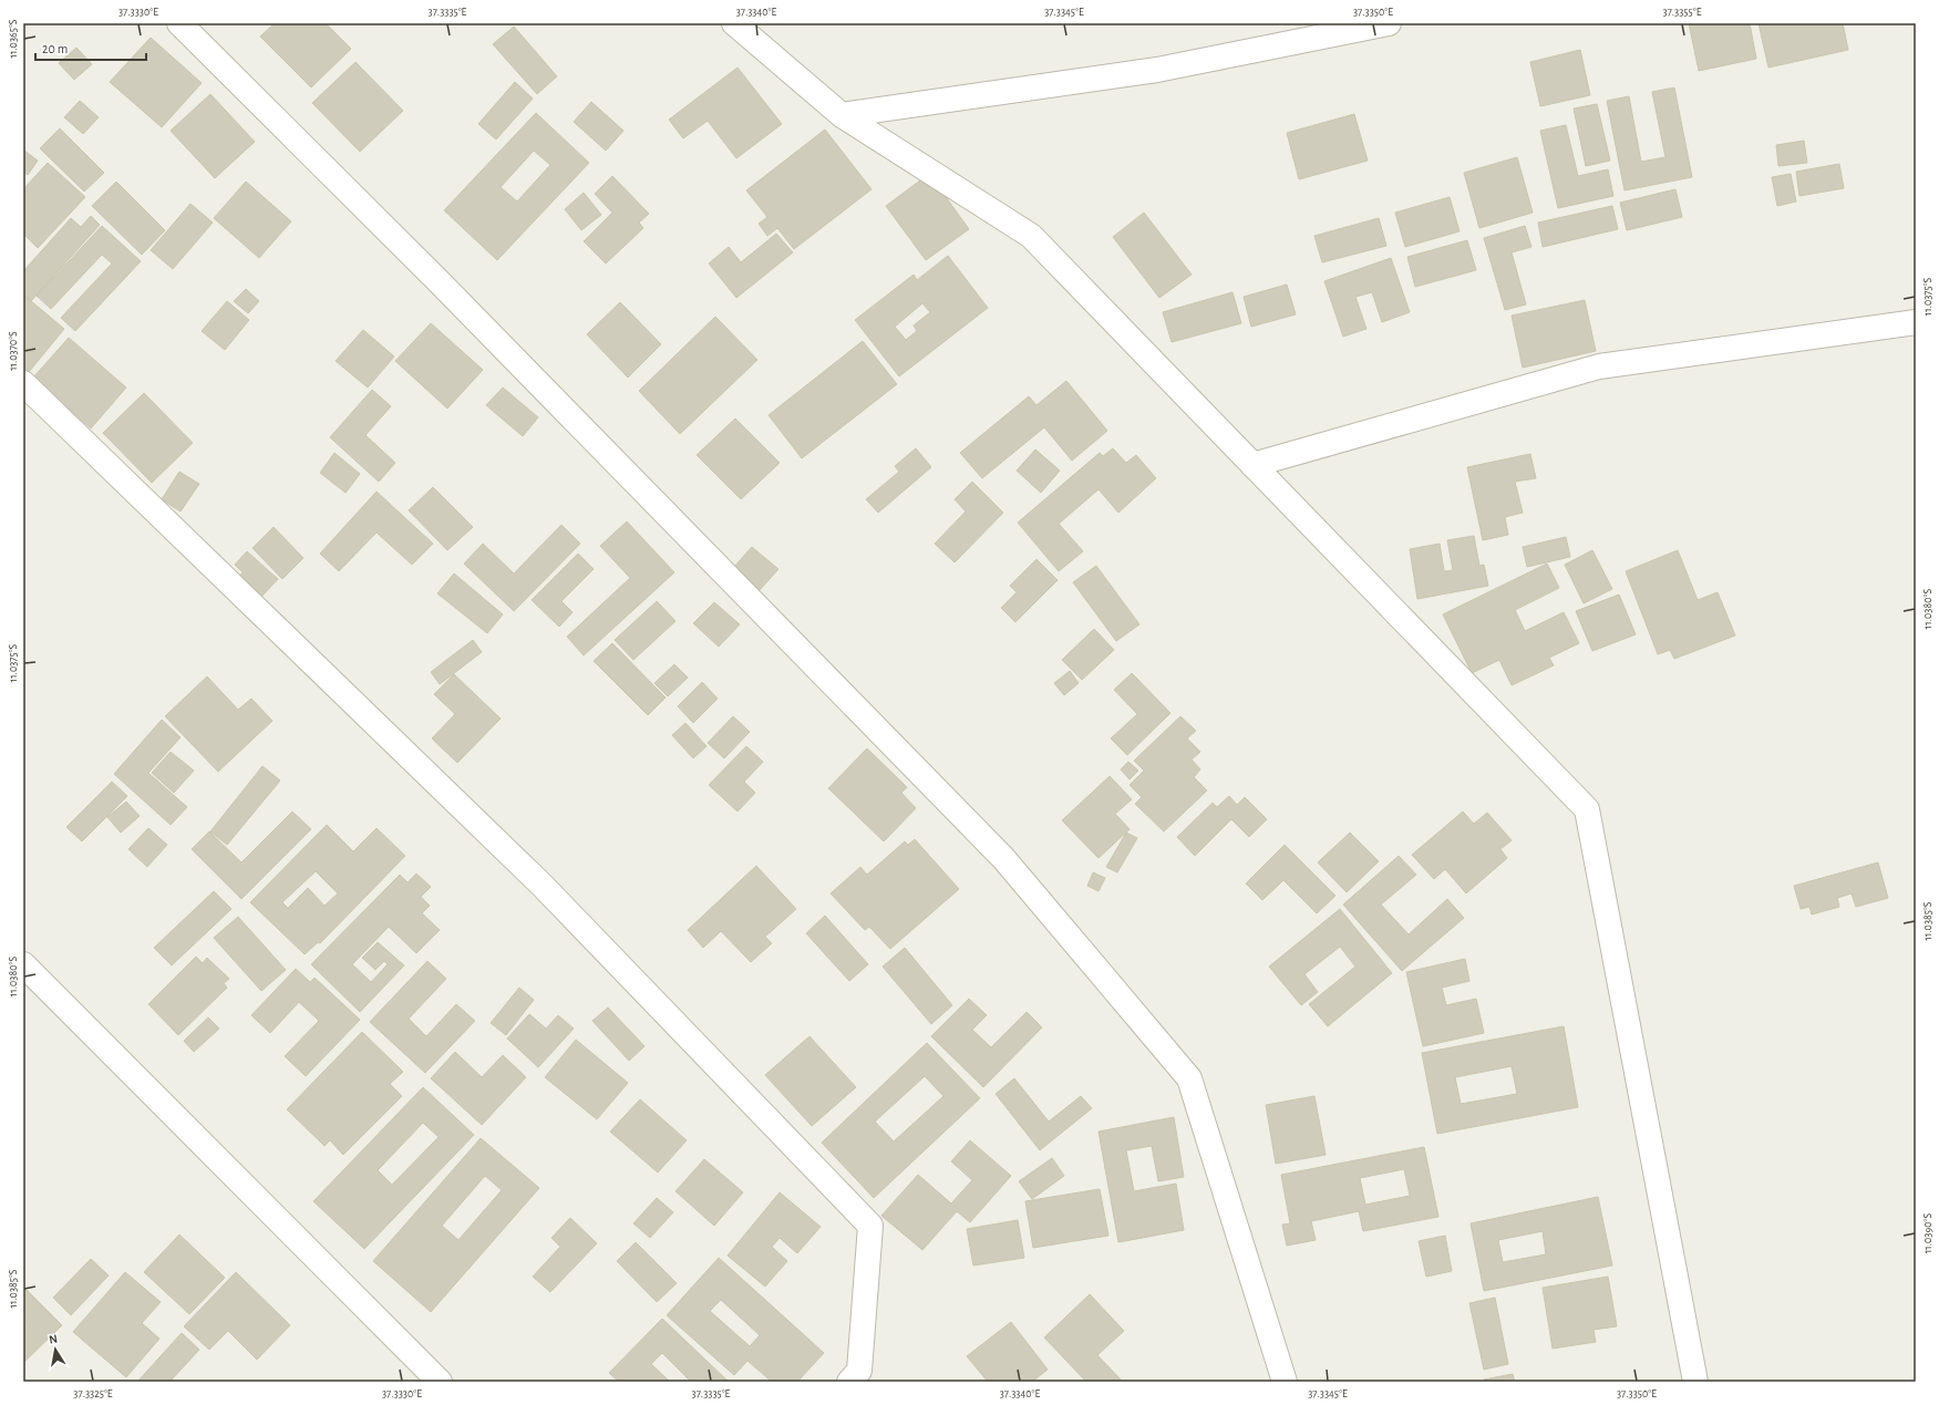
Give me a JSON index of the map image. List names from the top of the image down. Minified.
{"scale_bar":"20 m","north":"top","coordinates":["37.3330°E","37.3335°E","37.3340°E","37.3345°E","37.3350°E","37.3355°E","11.0365°S","11.0375°S","11.0370°S","11.0380°S","11.0385°S","11.0390°S","37.3325°E"]}
